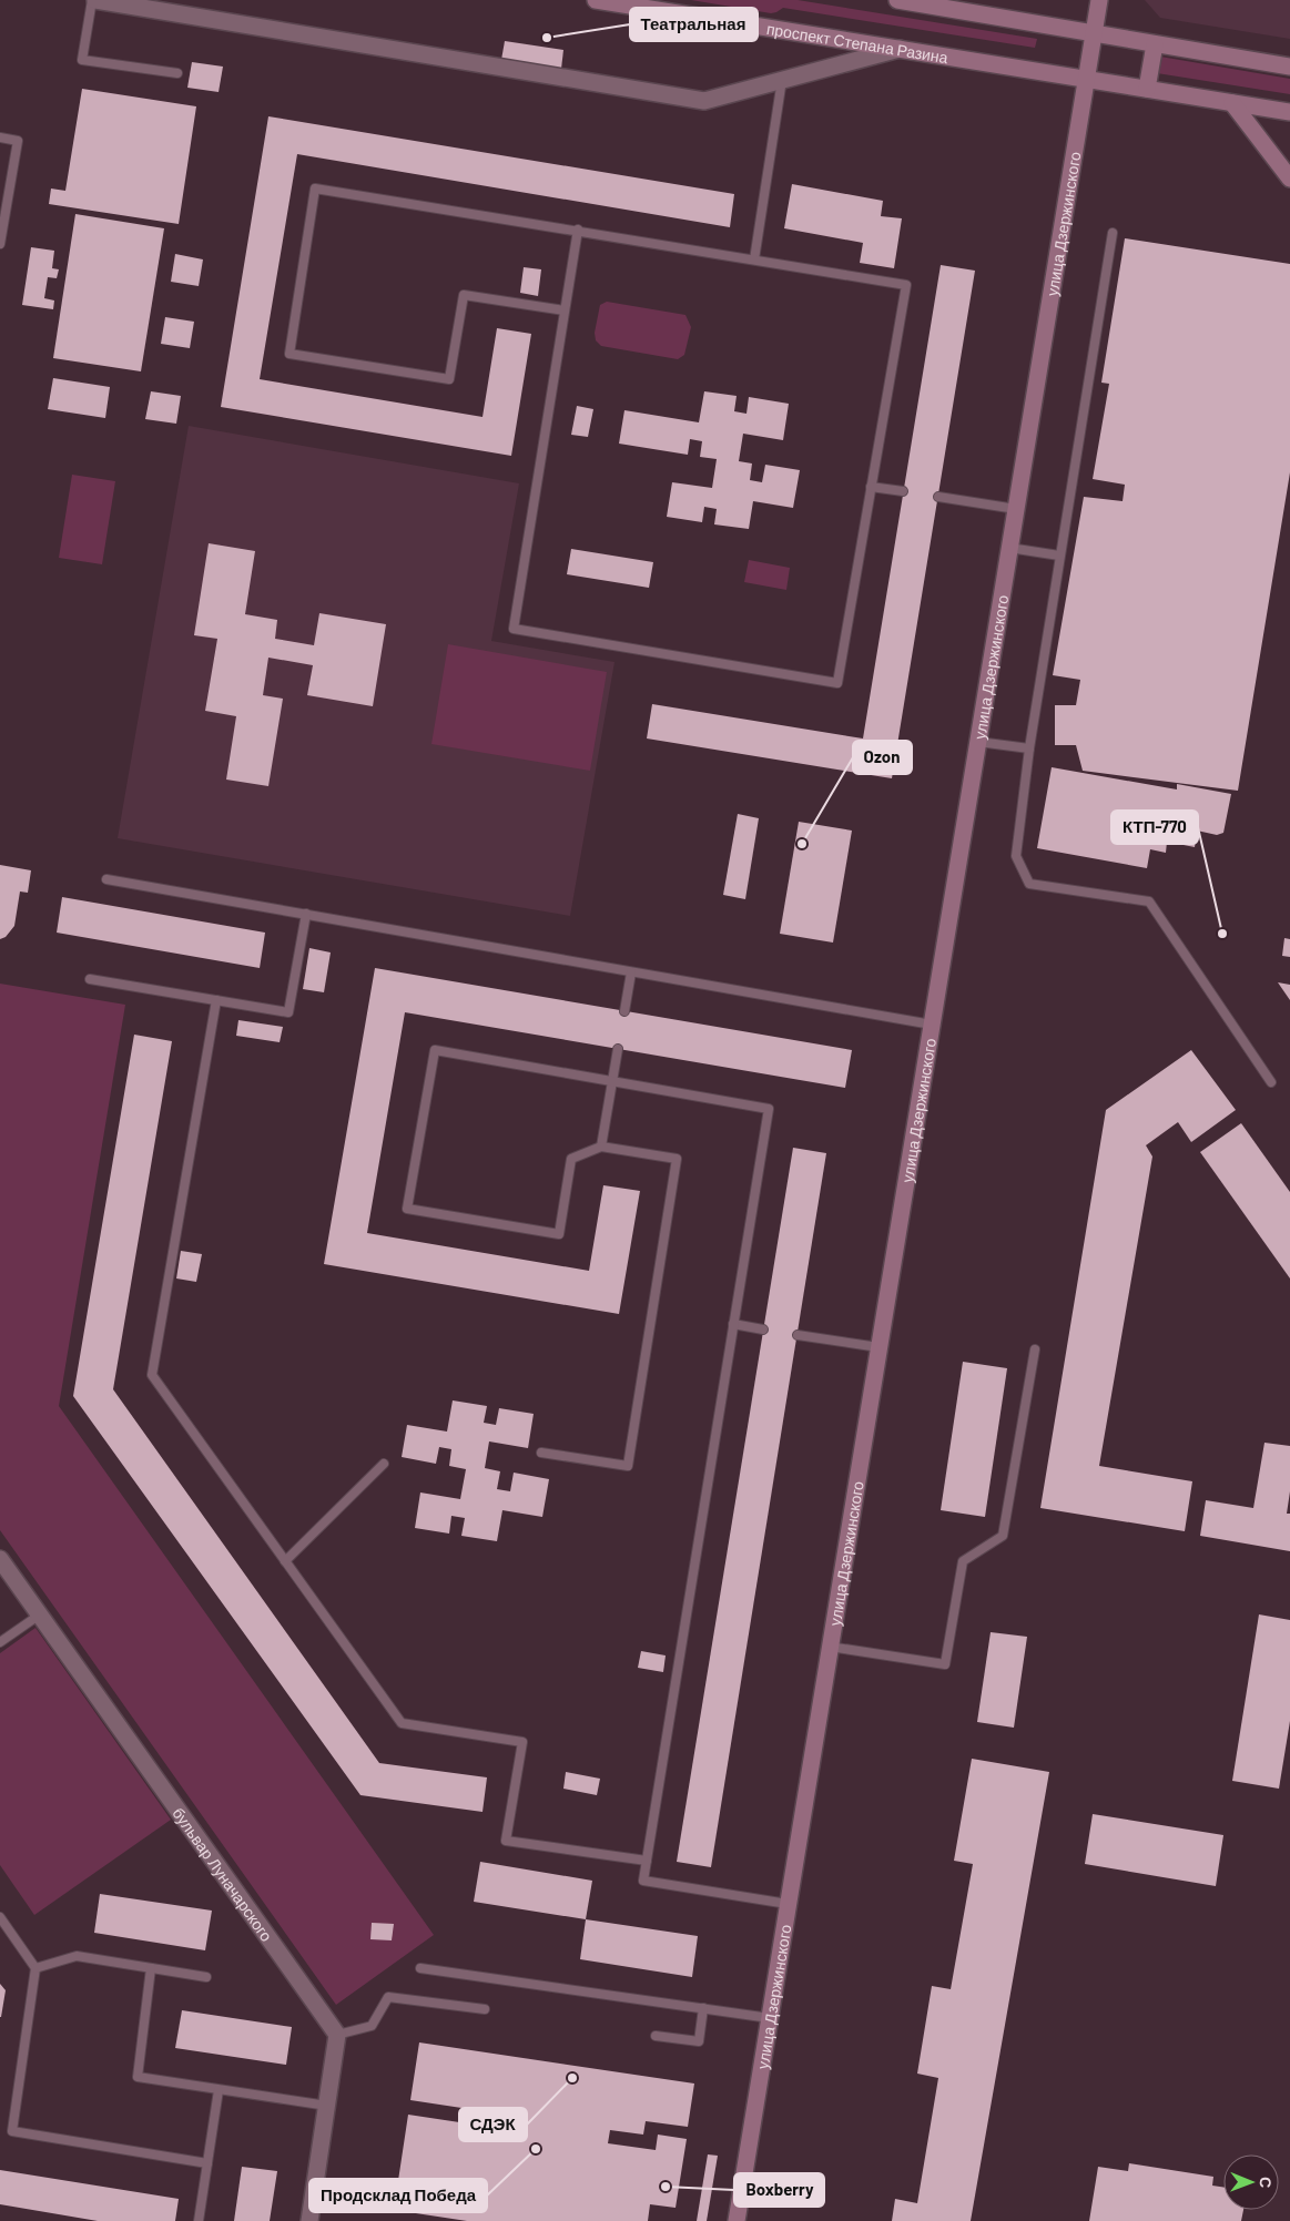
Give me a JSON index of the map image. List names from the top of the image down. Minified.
{"streets":{"main road":["проспект Степана Разина","улица Дзержинского"],"street":["бульвар Луначарского"]},"crossings":[["проспект Степана Разина","улица Дзержинского"]],"places":["Театральная","Ozon","КТП-770","СДЭК","Продсклад Победа","Boxberry"],"north":"right"}
